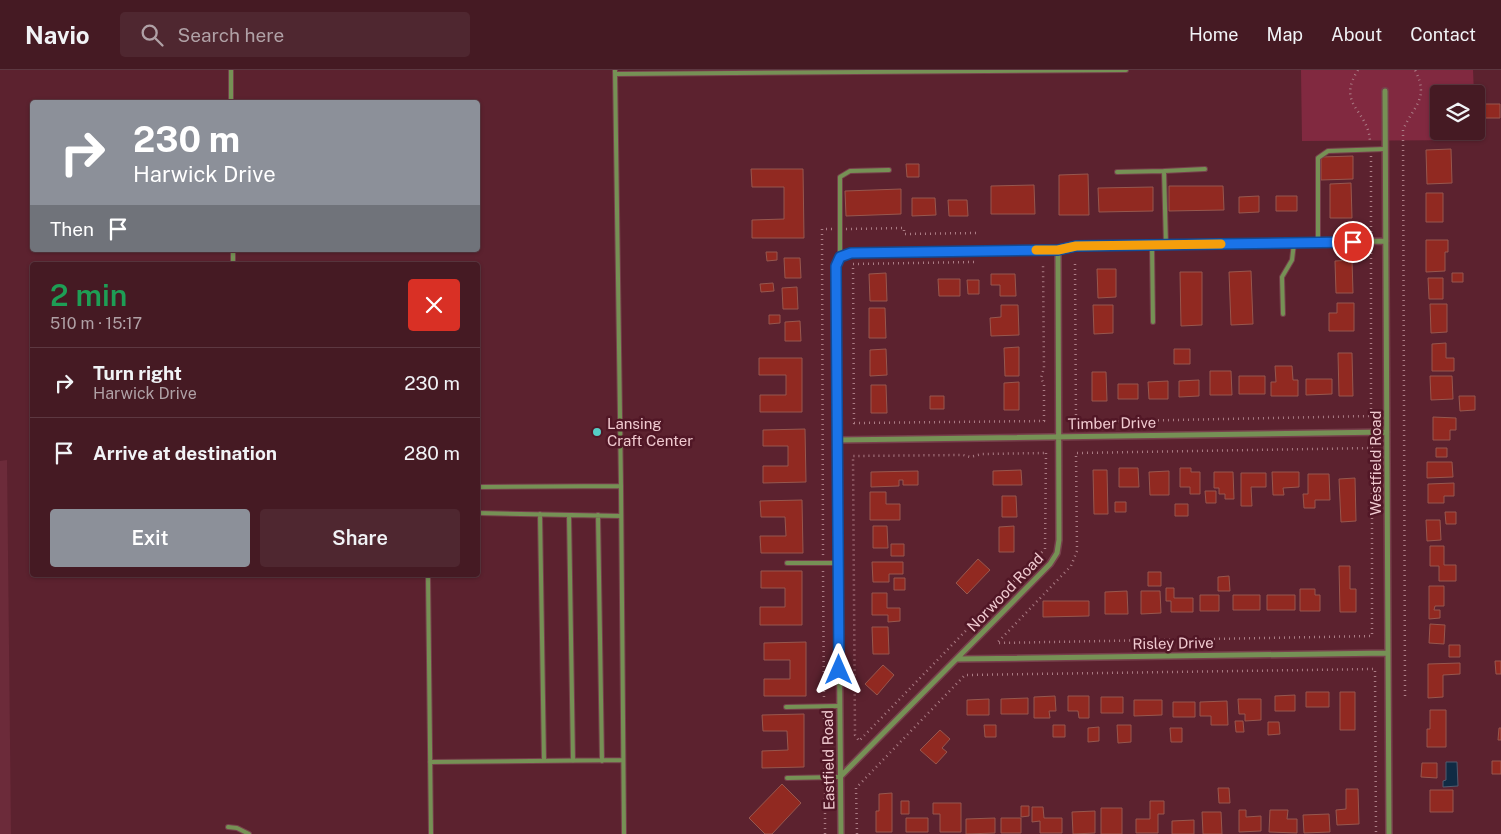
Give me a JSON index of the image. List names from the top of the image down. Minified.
{"streets":{"street":["Timber Drive","Westfield Road","Norwood Road","Risley Drive","Eastfield Road"]},"crossings":[["Timber Drive","Westfield Road"],["Timber Drive","Norwood Road"],["Timber Drive","Eastfield Road"],["Westfield Road","Risley Drive"],["Norwood Road","Risley Drive"],["Norwood Road","Eastfield Road"]],"places":["Lansing Craft Center"],"page":{"header":"Navio","search":"Search here","nav":["Home","Map","About","Contact"],"turn":["230 m","Harwick Drive"],"then":"Then","heading":["2 min","510 m · 15:17"],"list":[{"name":"Turn right","note":"Harwick Drive","value":"230 m"},{"name":"Arrive at destination","value":"280 m"}],"buttons":["Exit","Share"]}}
